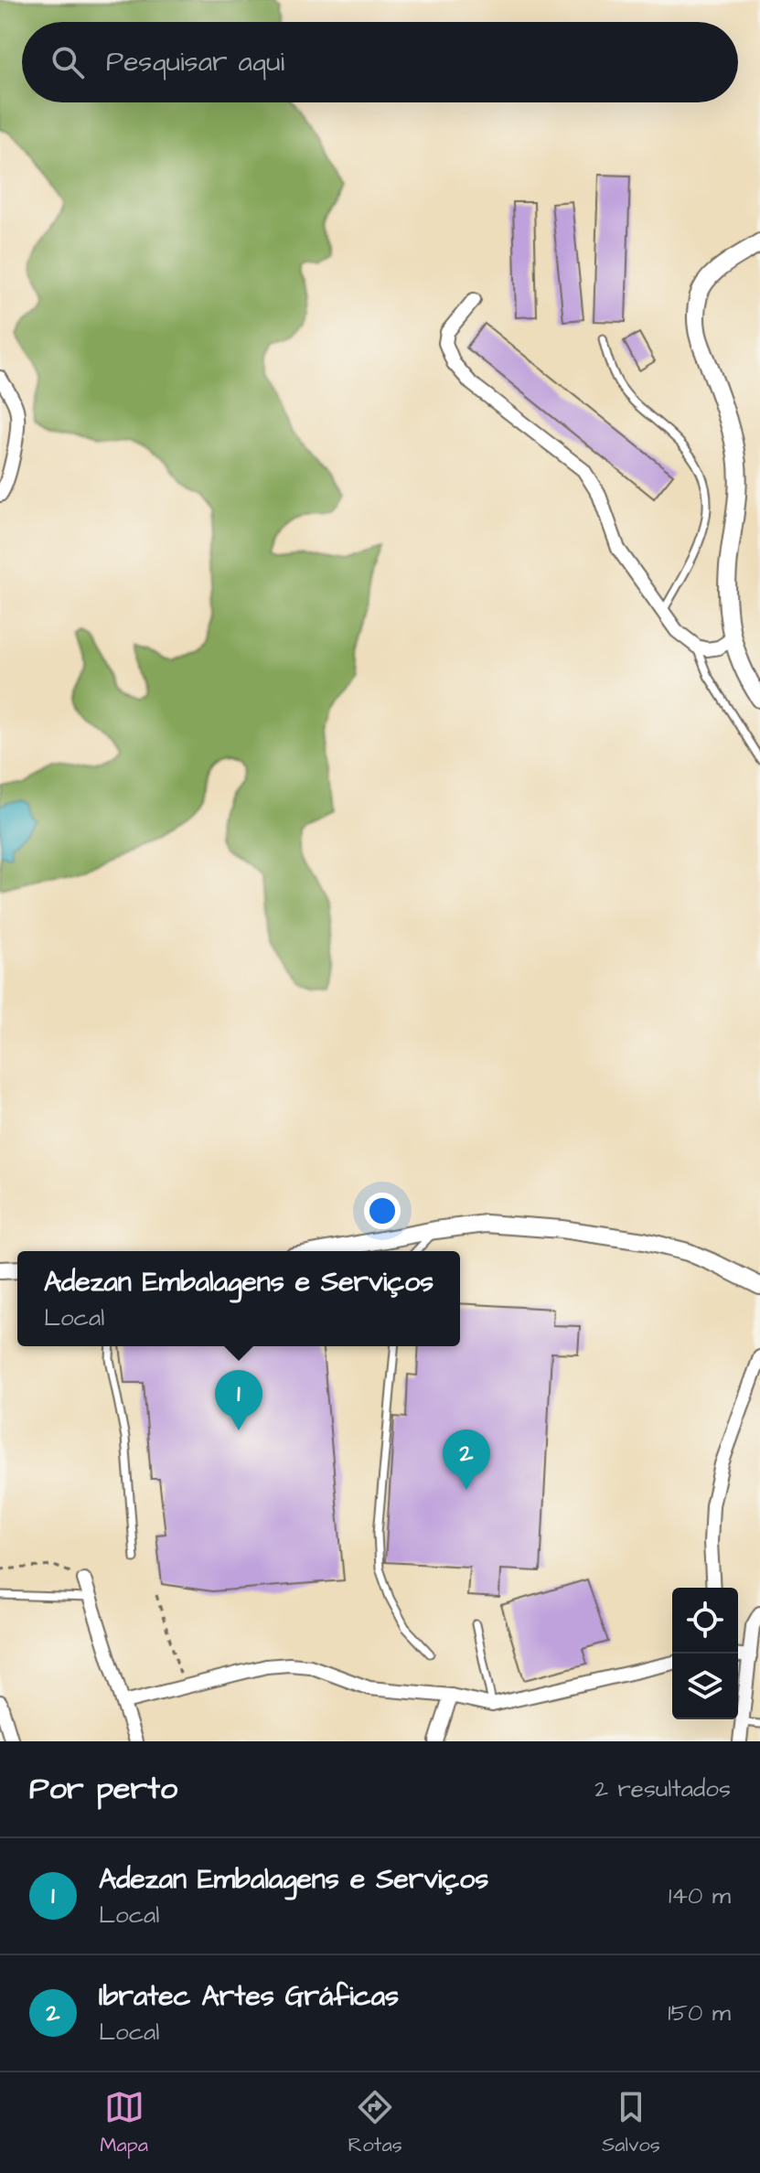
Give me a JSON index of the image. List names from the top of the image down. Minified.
{"page":{"search":"Pesquisar aqui","popup":["Adezan Embalagens e Serviços","Local"],"pins":["1","2"],"heading":["Por perto","2 resultados"],"list":[{"mark":"1","name":"Adezan Embalagens e Serviços","note":"Local","value":"140 m"},{"mark":"2","name":"Ibratec Artes Gráficas","note":"Local","value":"150 m"}],"nav":["Mapa","Rotas","Salvos"]}}
